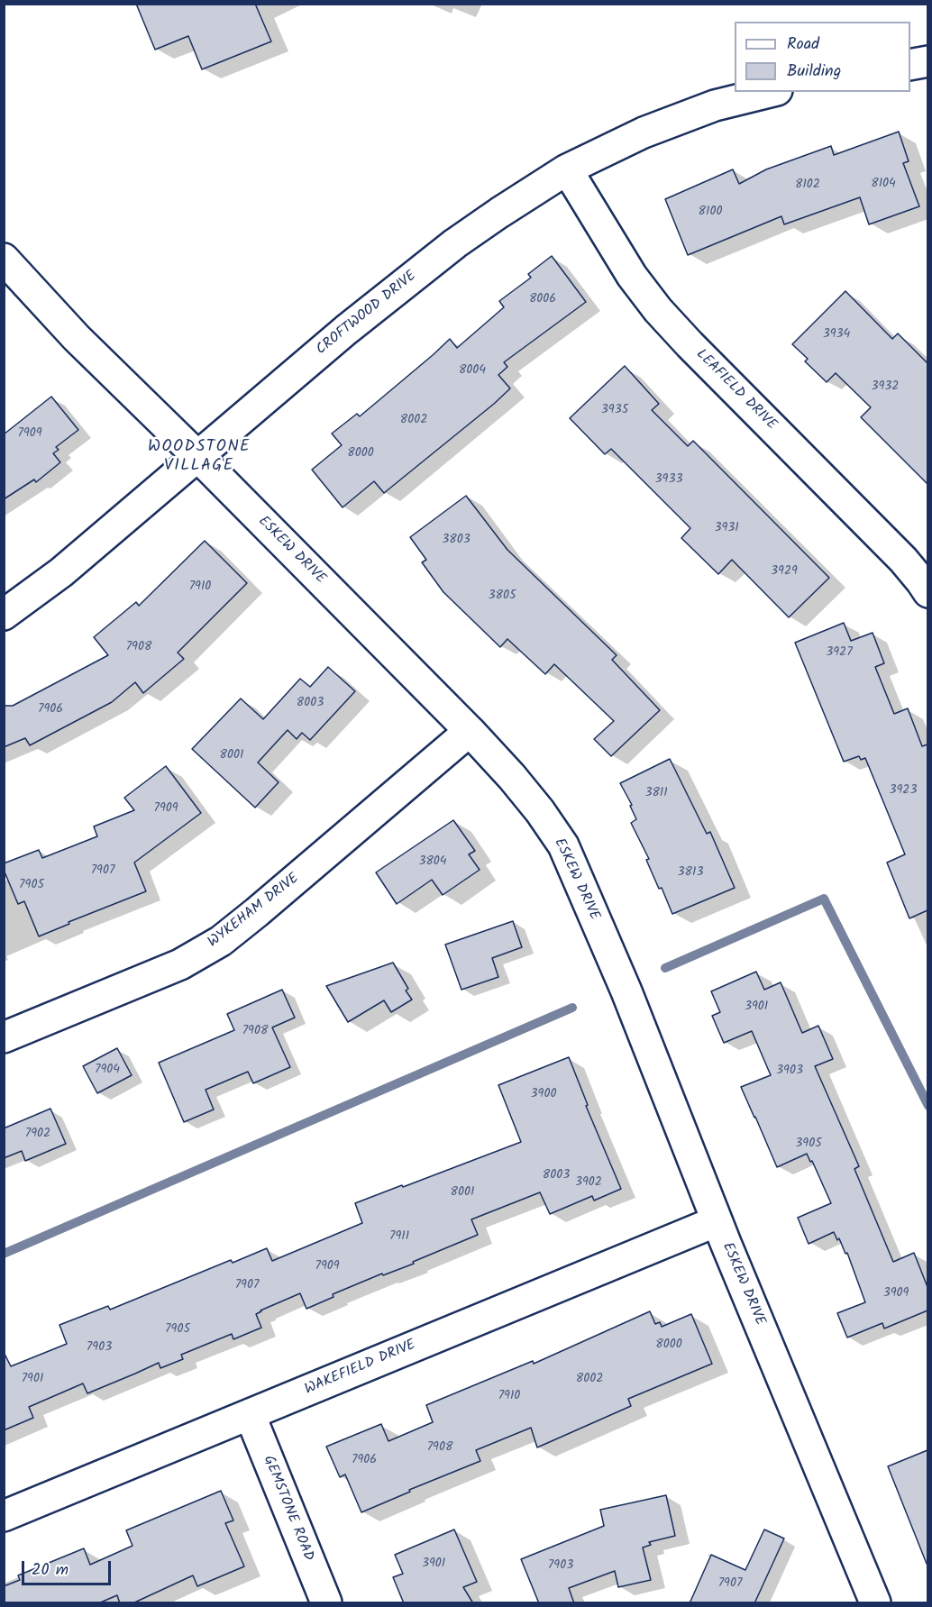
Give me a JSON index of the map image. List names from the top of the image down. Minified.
{"streets":{"street":["CROFTWOOD DRIVE","LEAFIELD DRIVE","ESKEW DRIVE","WYKEHAM DRIVE","WAKEFIELD DRIVE","GEMSTONE ROAD"]},"crossings":[["CROFTWOOD DRIVE","LEAFIELD DRIVE"],["CROFTWOOD DRIVE","ESKEW DRIVE"],["ESKEW DRIVE","WYKEHAM DRIVE"],["ESKEW DRIVE","WAKEFIELD DRIVE"],["WAKEFIELD DRIVE","GEMSTONE ROAD"]],"districts":["WOODSTONE VILLAGE"],"house_numbers":["8104","8102","8100","8006","3934","8004","3932","3935","8002","7909","8000","3933","3931","3803","3929","7910","3805","7908","3927","8003","7906","8001","3923","3811","7909","3804","7907","3813","7905","3901","7908","7904","3903","3900","7902","3905","8003","3902","8001","7911","7909","7907","3909","7905","8000","7903","7901","8002","7910","7908","7906","3901","7903","7907"],"legend":["Road","Building"],"scale_bar":"20 m"}
